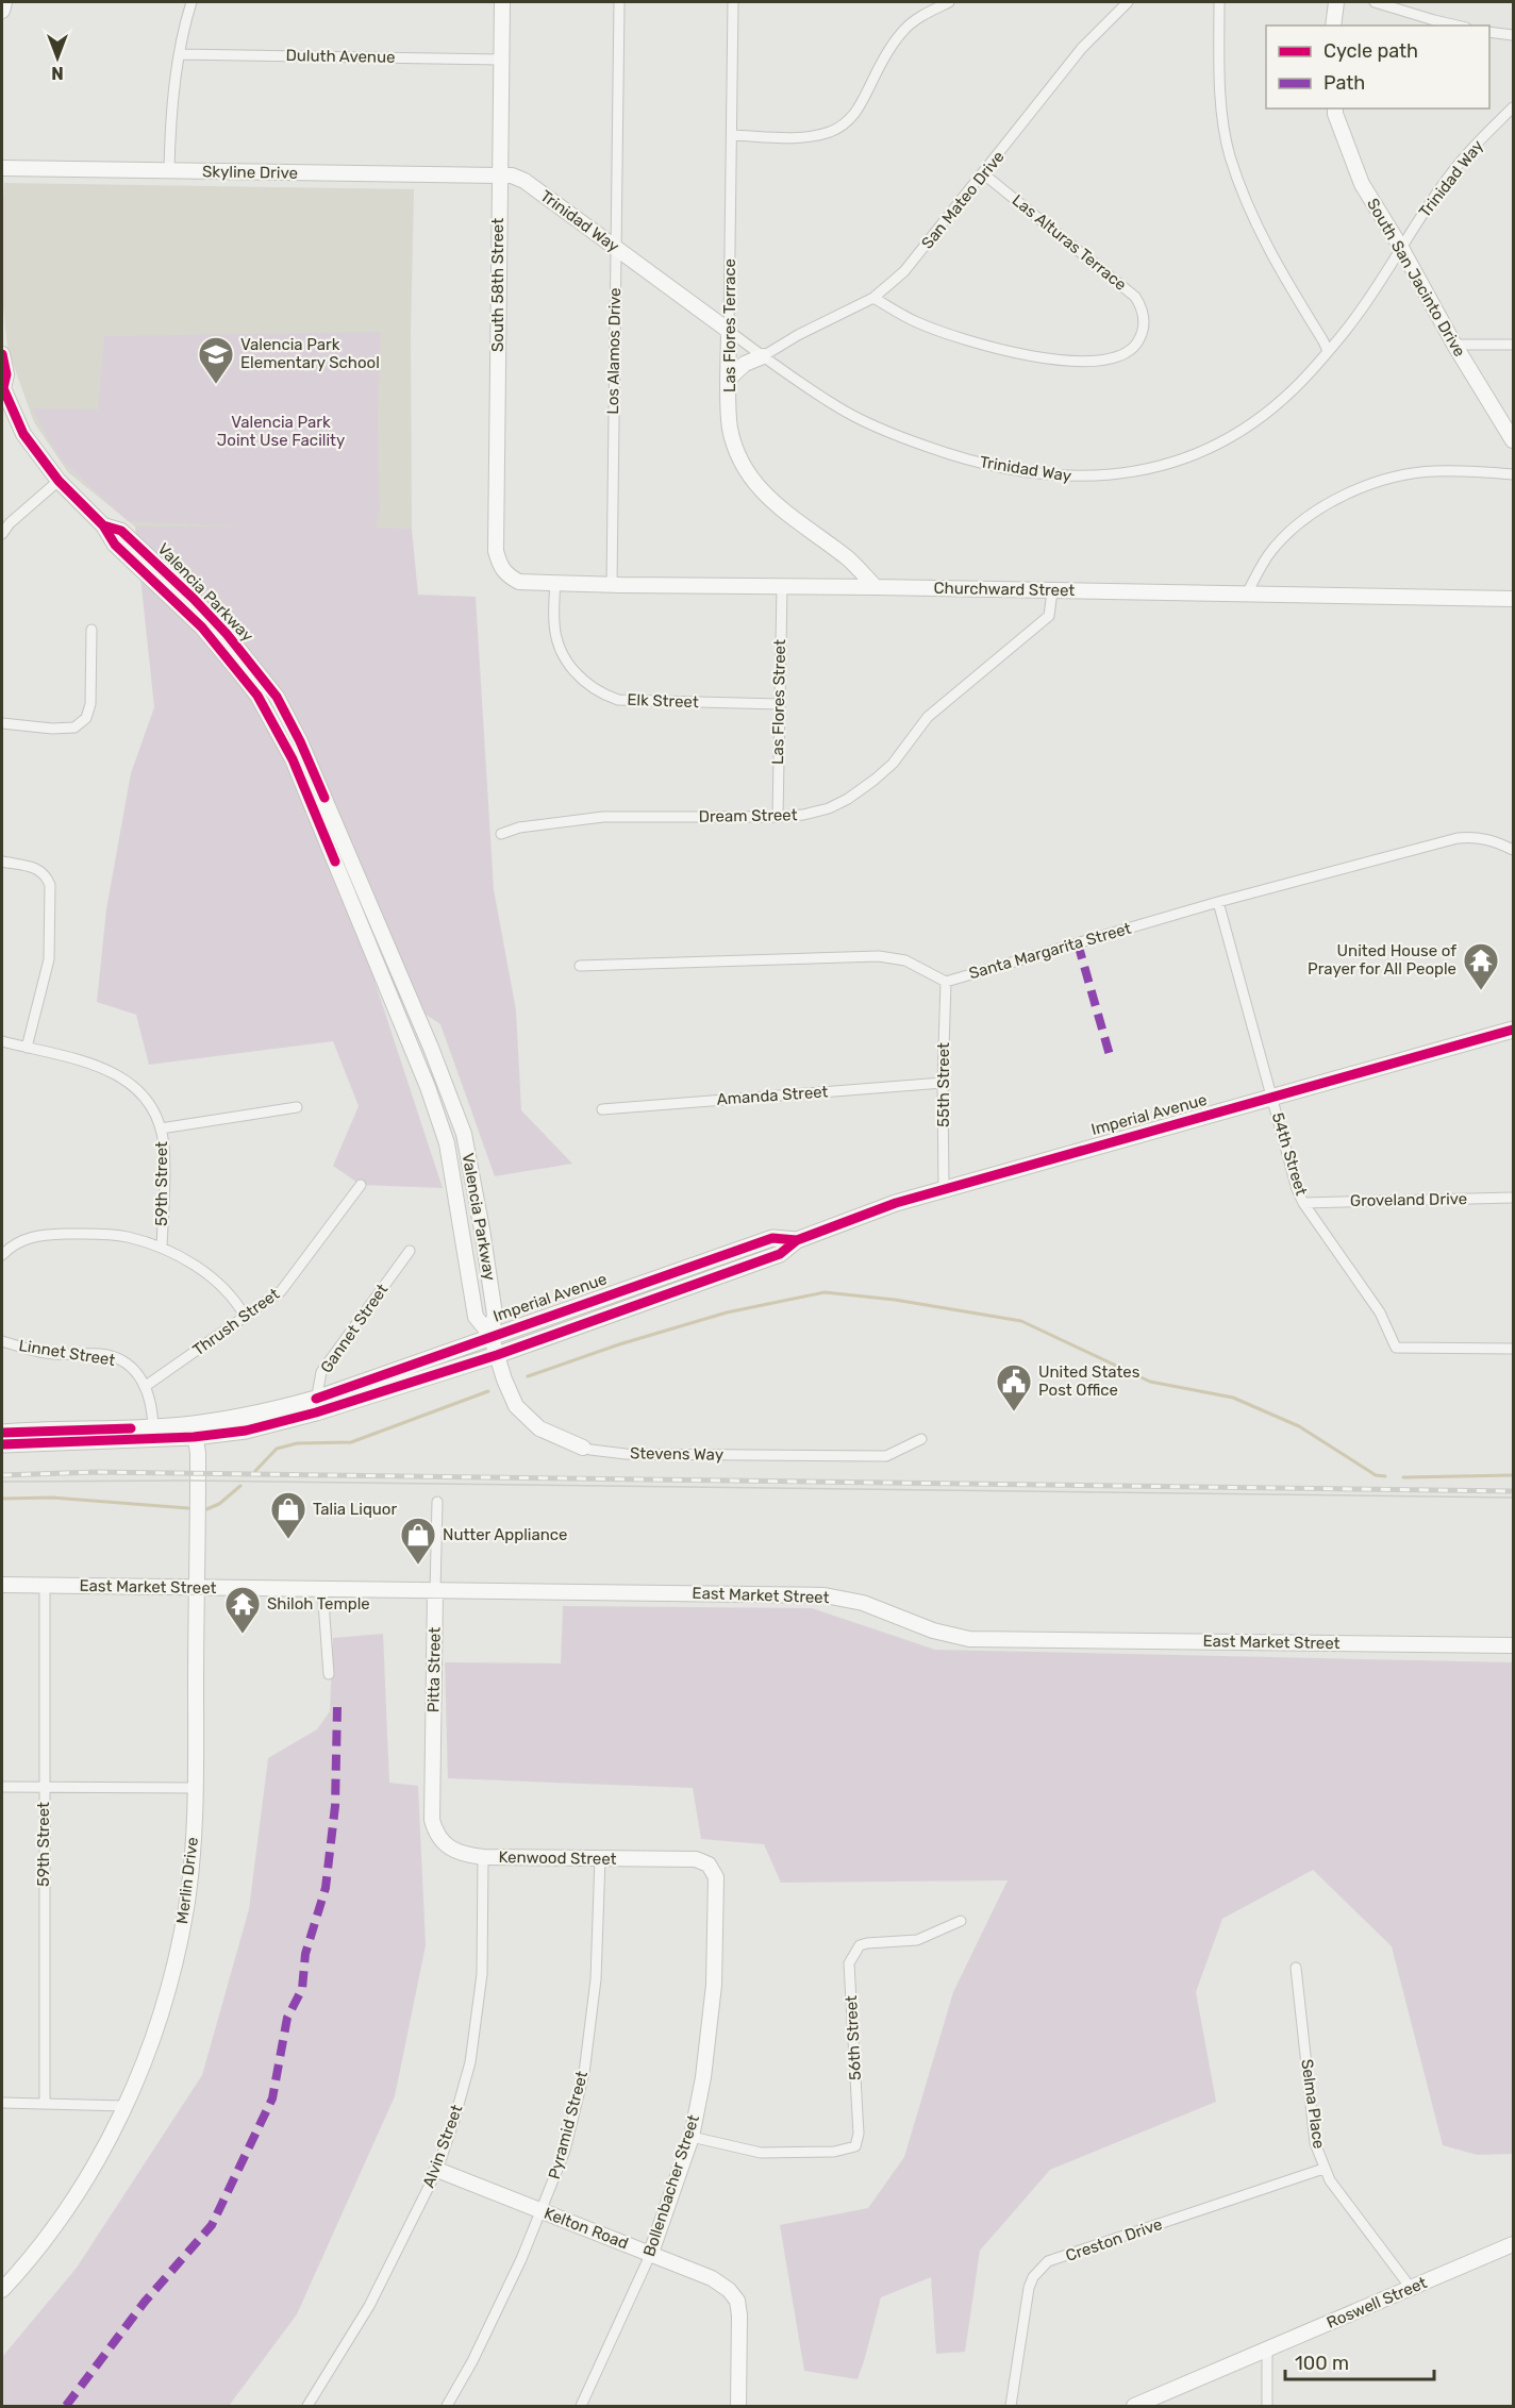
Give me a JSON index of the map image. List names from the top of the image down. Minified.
{"streets":{"main road":["Imperial Avenue"],"street":["Duluth Avenue","Skyline Drive","Trinidad Way","San Mateo Drive","Las Alturas Terrace","South San Jacinto Drive","South 58th Street","Las Flores Terrace","Los Alamos Drive","Churchward Street","Valencia Parkway","Elk Street","Las Flores Street","Dream Street","Santa Margarita Street","55th Street","Amanda Street","54th Street","59th Street","Groveland Drive","Thrush Street","Gannet Street","Linnet Street","Stevens Way","East Market Street","Pitta Street","Kenwood Street","Merlin Drive","56th Street","Selma Place","Pyramid Street","Alvin Street","Bollenbacher Street","Kelton Road","Creston Drive","Roswell Street"]},"crossings":[["Duluth Avenue","South 58th Street"],["Skyline Drive","Trinidad Way"],["Skyline Drive","South 58th Street"],["Trinidad Way","San Mateo Drive"],["Trinidad Way","South San Jacinto Drive"],["Trinidad Way","South 58th Street"],["Trinidad Way","Las Flores Terrace"],["Trinidad Way","Los Alamos Drive"],["San Mateo Drive","Las Alturas Terrace"],["South 58th Street","Churchward Street"],["Las Flores Terrace","Churchward Street"],["Los Alamos Drive","Churchward Street"],["Churchward Street","Elk Street"],["Churchward Street","Las Flores Street"],["Churchward Street","Dream Street"],["Valencia Parkway","Imperial Avenue"],["Valencia Parkway","Stevens Way"],["Elk Street","Las Flores Street"],["Las Flores Street","Dream Street"],["Santa Margarita Street","55th Street"],["Santa Margarita Street","54th Street"],["55th Street","Amanda Street"],["55th Street","Imperial Avenue"],["Imperial Avenue","54th Street"],["Imperial Avenue","Gannet Street"],["Imperial Avenue","Stevens Way"],["Imperial Avenue","Merlin Drive"],["54th Street","Groveland Drive"],["59th Street","East Market Street"],["Thrush Street","Linnet Street"],["East Market Street","Pitta Street"],["East Market Street","Merlin Drive"],["Pitta Street","Kenwood Street"],["Kenwood Street","Pyramid Street"],["Kenwood Street","Alvin Street"],["Kenwood Street","Bollenbacher Street"],["56th Street","Bollenbacher Street"],["Selma Place","Creston Drive"],["Selma Place","Roswell Street"],["Pyramid Street","Kelton Road"],["Alvin Street","Kelton Road"],["Bollenbacher Street","Kelton Road"]],"parks":["Valencia Park Joint Use Facility"],"places":{"school or university":["Valencia Park Elementary School"],"temple":["United House of Prayer for All People","Shiloh Temple"],"public building":["United States Post Office"],"shop":["Talia Liquor","Nutter Appliance"]},"legend":["Cycle path","Path"],"scale_bar":"100 m","north":"bottom"}
